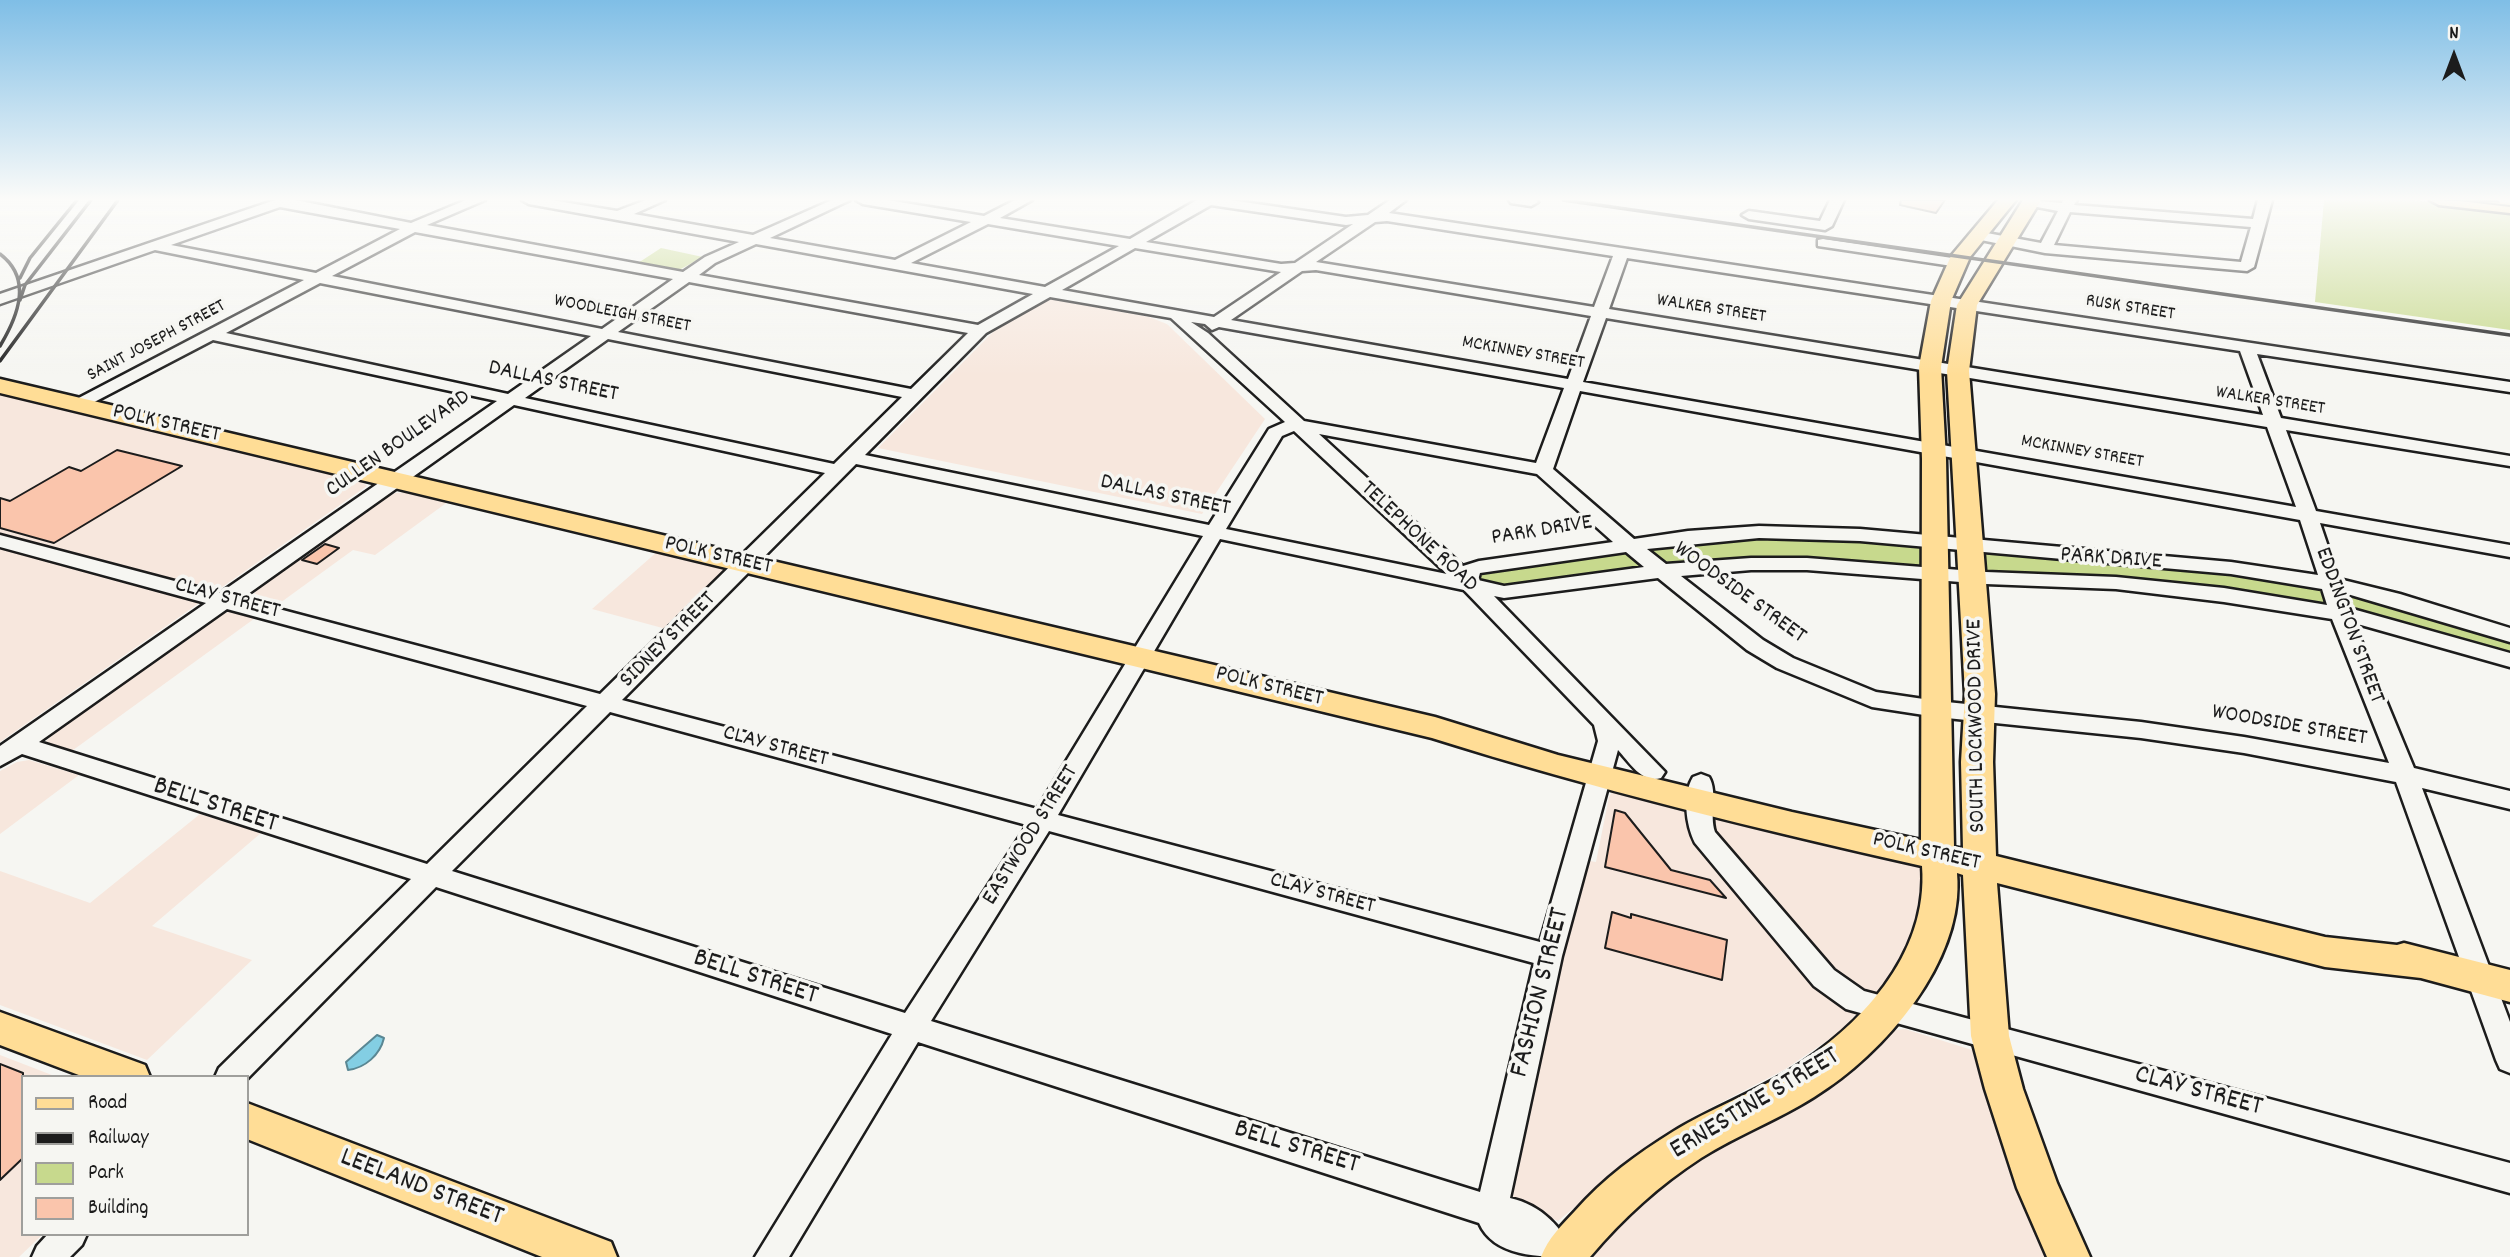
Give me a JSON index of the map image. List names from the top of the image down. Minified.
{"streets":{"main road":["POLK STREET","SOUTH LOCKWOOD DRIVE","ERNESTINE STREET","LEELAND STREET"],"street":["RUSK STREET","WALKER STREET","WOODLEIGH STREET","SAINT JOSEPH STREET","MCKINNEY STREET","DALLAS STREET","CULLEN BOULEVARD","PARK DRIVE","TELEPHONE ROAD","WOODSIDE STREET","CLAY STREET","EDDINGTON STREET","SIDNEY STREET","BELL STREET","EASTWOOD STREET","FASHION STREET"]},"crossings":[["RUSK STREET","EDDINGTON STREET"],["RUSK STREET","SOUTH LOCKWOOD DRIVE"],["WALKER STREET","EDDINGTON STREET"],["WALKER STREET","SOUTH LOCKWOOD DRIVE"],["WOODLEIGH STREET","SAINT JOSEPH STREET"],["WOODLEIGH STREET","CULLEN BOULEVARD"],["WOODLEIGH STREET","SIDNEY STREET"],["SAINT JOSEPH STREET","DALLAS STREET"],["SAINT JOSEPH STREET","POLK STREET"],["MCKINNEY STREET","TELEPHONE ROAD"],["MCKINNEY STREET","EDDINGTON STREET"],["MCKINNEY STREET","SIDNEY STREET"],["MCKINNEY STREET","SOUTH LOCKWOOD DRIVE"],["DALLAS STREET","CULLEN BOULEVARD"],["DALLAS STREET","PARK DRIVE"],["DALLAS STREET","TELEPHONE ROAD"],["DALLAS STREET","SIDNEY STREET"],["DALLAS STREET","EASTWOOD STREET"],["POLK STREET","CULLEN BOULEVARD"],["POLK STREET","TELEPHONE ROAD"],["POLK STREET","EDDINGTON STREET"],["POLK STREET","SIDNEY STREET"],["POLK STREET","SOUTH LOCKWOOD DRIVE"],["POLK STREET","EASTWOOD STREET"],["POLK STREET","FASHION STREET"],["POLK STREET","ERNESTINE STREET"],["CULLEN BOULEVARD","CLAY STREET"],["CULLEN BOULEVARD","BELL STREET"],["PARK DRIVE","TELEPHONE ROAD"],["PARK DRIVE","WOODSIDE STREET"],["PARK DRIVE","EDDINGTON STREET"],["PARK DRIVE","SOUTH LOCKWOOD DRIVE"],["TELEPHONE ROAD","EASTWOOD STREET"],["WOODSIDE STREET","EDDINGTON STREET"],["WOODSIDE STREET","SOUTH LOCKWOOD DRIVE"],["CLAY STREET","SIDNEY STREET"],["CLAY STREET","SOUTH LOCKWOOD DRIVE"],["CLAY STREET","EASTWOOD STREET"],["CLAY STREET","FASHION STREET"],["CLAY STREET","ERNESTINE STREET"],["SIDNEY STREET","BELL STREET"],["SOUTH LOCKWOOD DRIVE","ERNESTINE STREET"],["BELL STREET","EASTWOOD STREET"],["BELL STREET","FASHION STREET"]],"legend":["Road","Railway","Park","Building"],"north":"top"}
